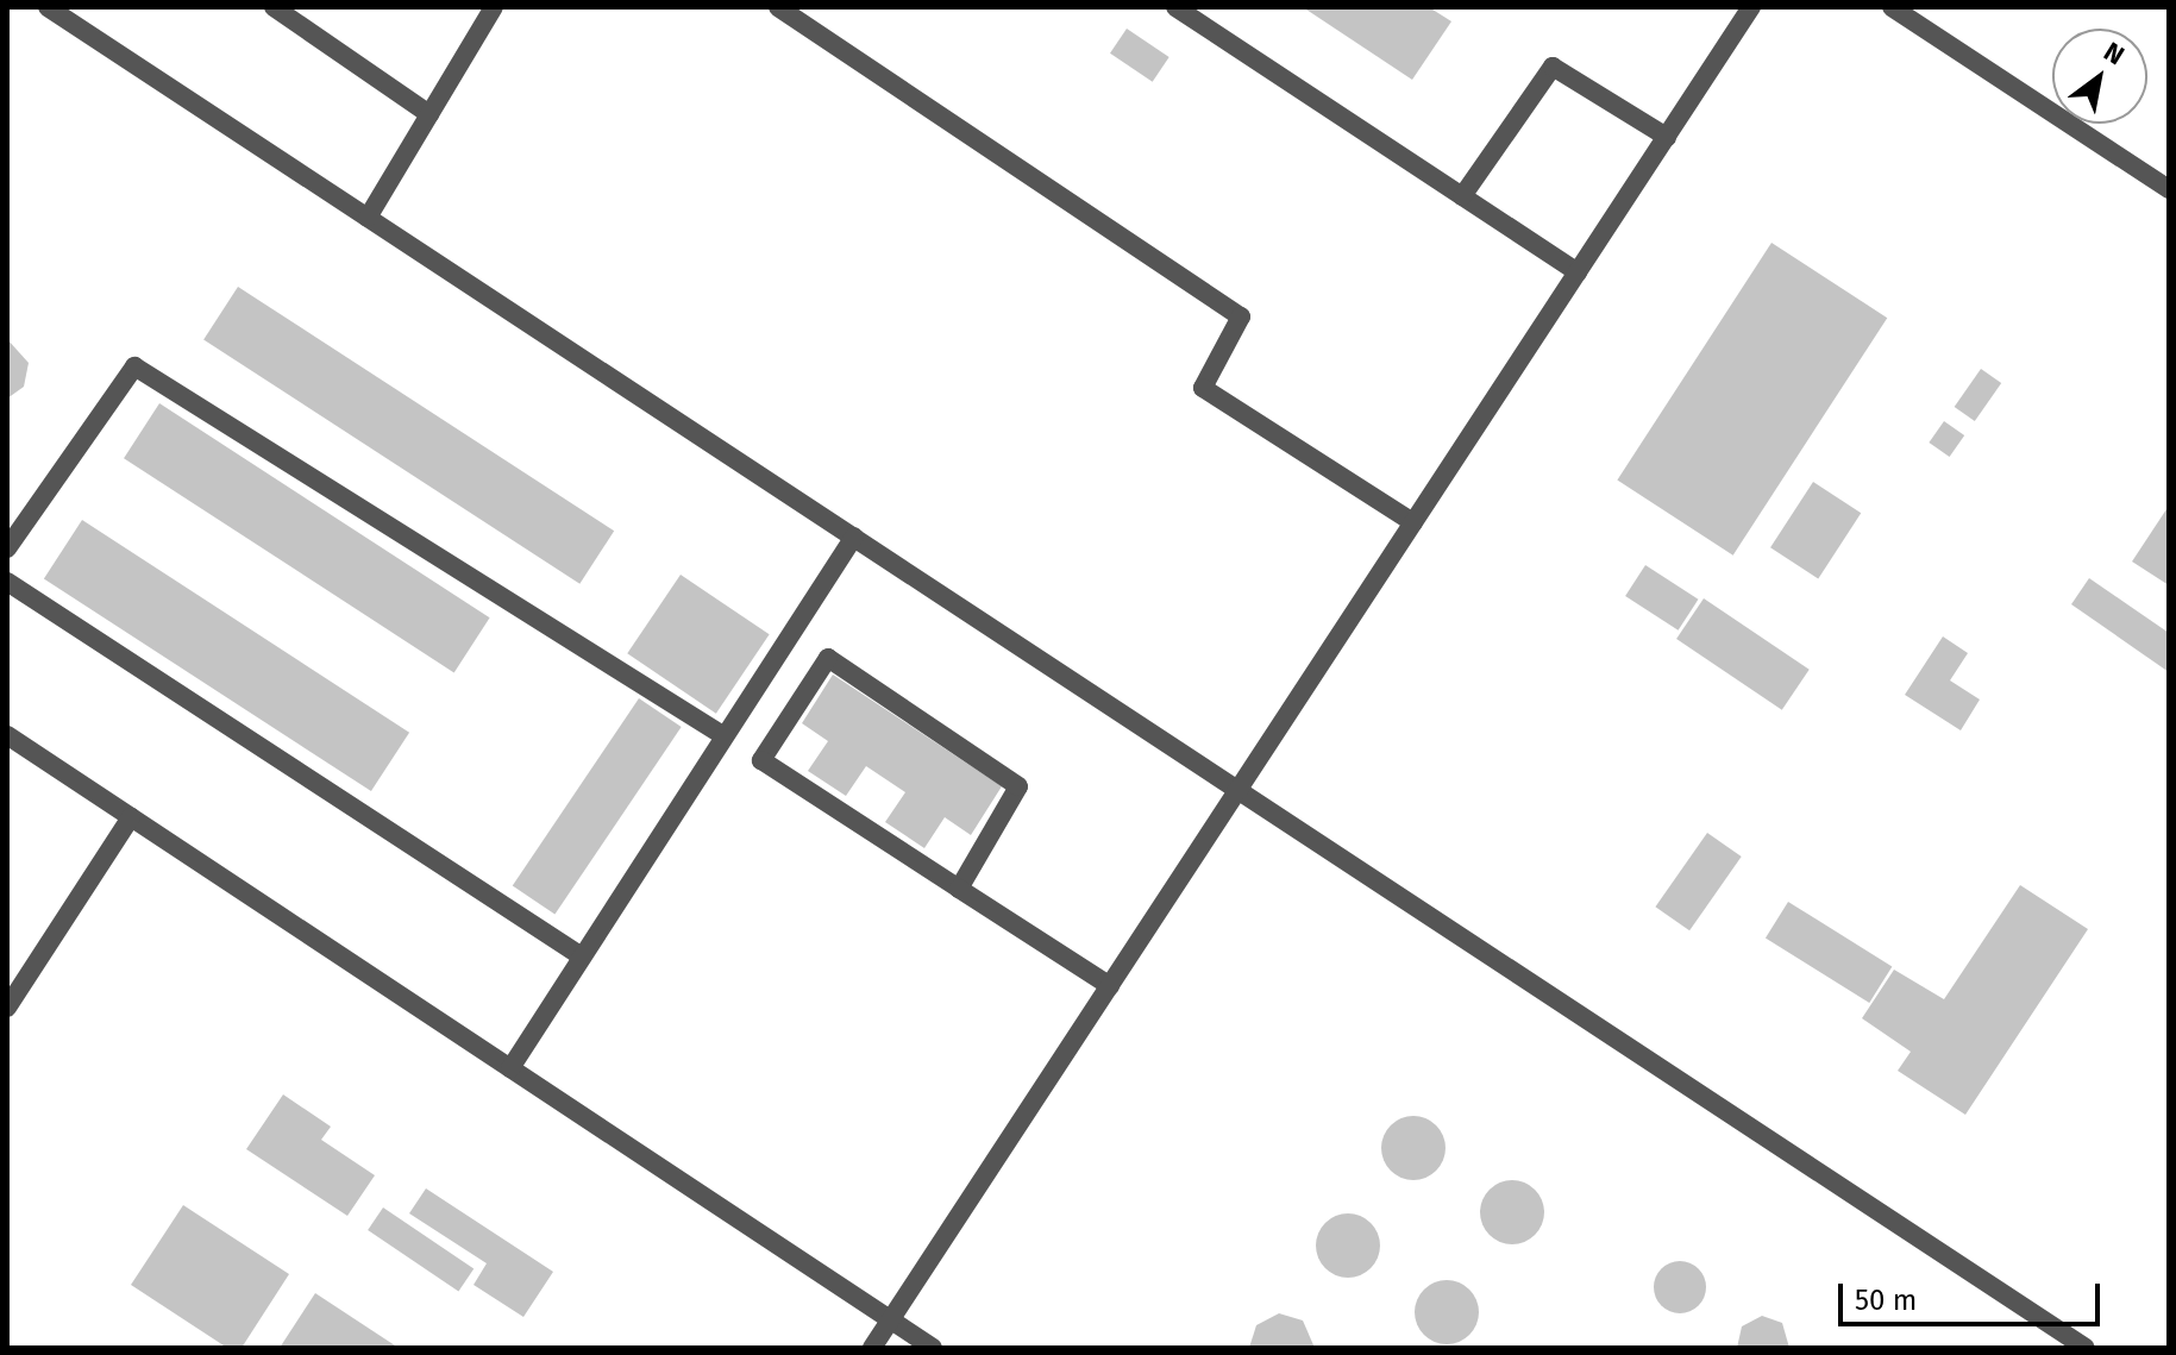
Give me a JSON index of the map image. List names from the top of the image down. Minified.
{"scale_bar":"50 m","north":"top right"}
